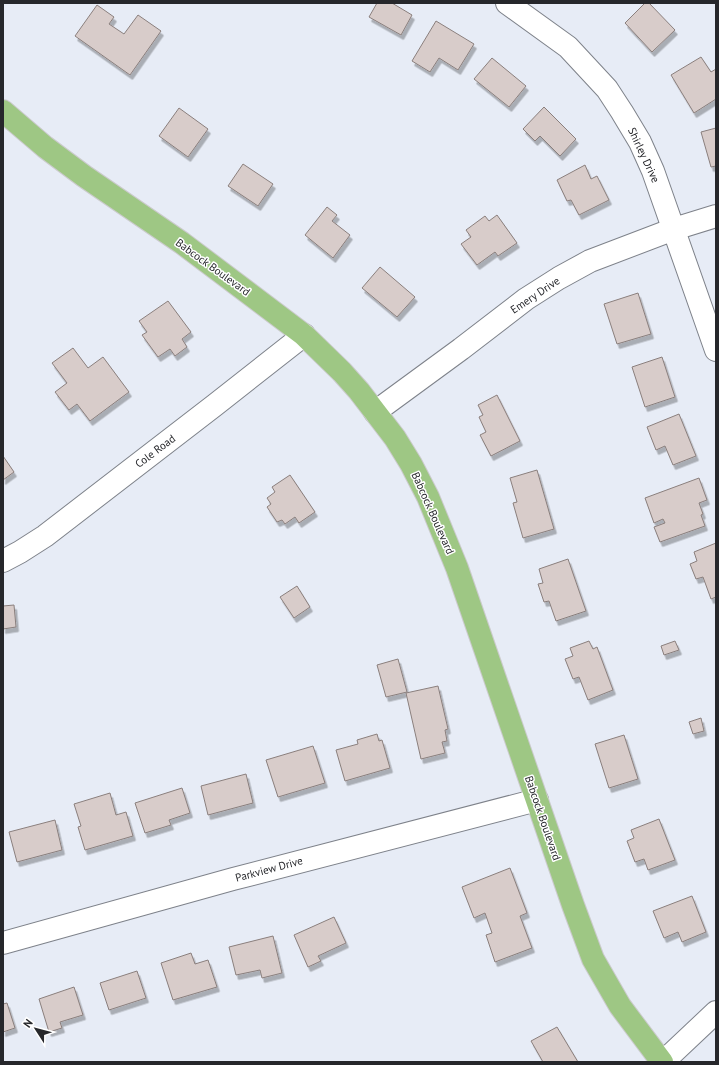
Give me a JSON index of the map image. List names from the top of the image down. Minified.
{"streets":{"main road":["Babcock Boulevard"],"street":["Shirley Drive","Emery Drive","Cole Road","Parkview Drive"]},"crossings":[["Shirley Drive","Emery Drive"],["Babcock Boulevard","Emery Drive"],["Babcock Boulevard","Cole Road"],["Babcock Boulevard","Parkview Drive"]],"north":"top left"}
